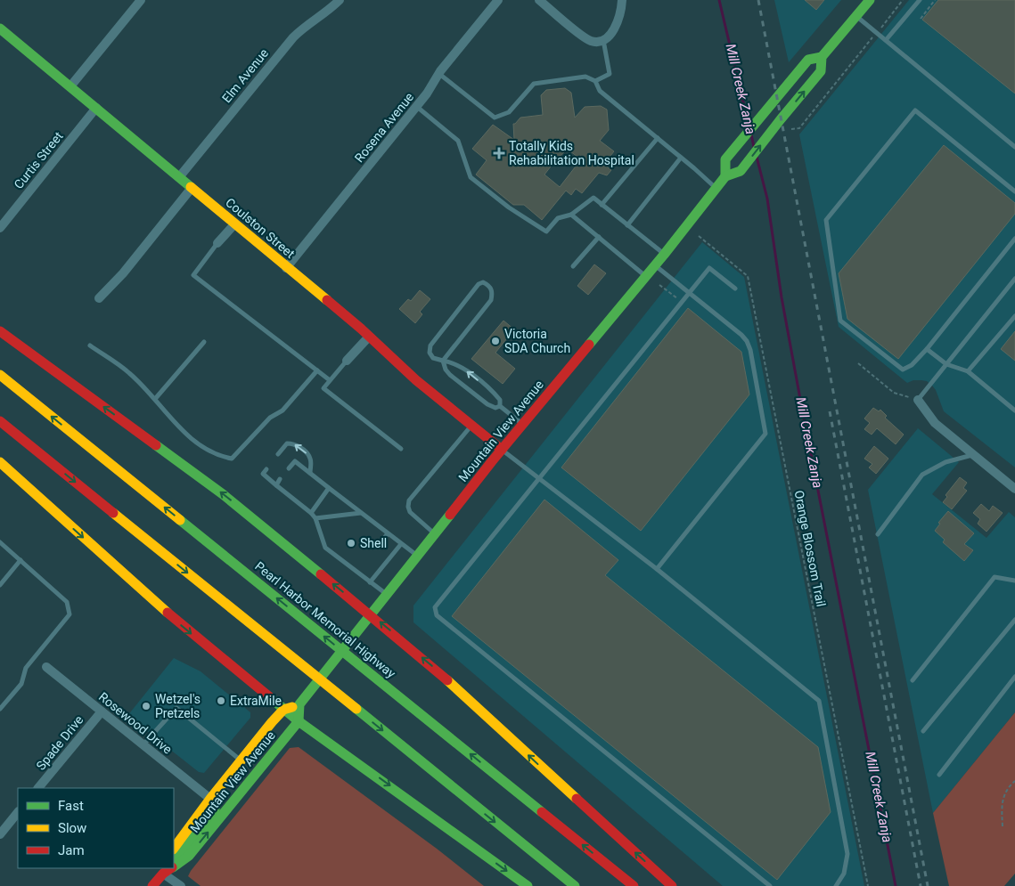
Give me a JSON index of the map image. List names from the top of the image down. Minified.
{"streets":{"main road":["Coulston Street","Mountain View Avenue","Pearl Harbor Memorial Highway"],"street":["Elm Avenue","Rosena Avenue","Curtis Street","Rosewood Drive","Spade Drive"],"path":["Orange Blossom Trail"]},"crossings":[["Elm Avenue","Coulston Street"],["Rosena Avenue","Coulston Street"],["Curtis Street","Coulston Street"],["Coulston Street","Mountain View Avenue"],["Mountain View Avenue","Rosewood Drive"],["Rosewood Drive","Spade Drive"]],"water":["Mill Creek Zanja"],"places":{"health":["Totally Kids Rehabilitation Hospital"],"other":["Victoria SDA Church","Shell","ExtraMile","Wetzel's Pretzels"]},"legend":["Fast","Slow","Jam"]}
